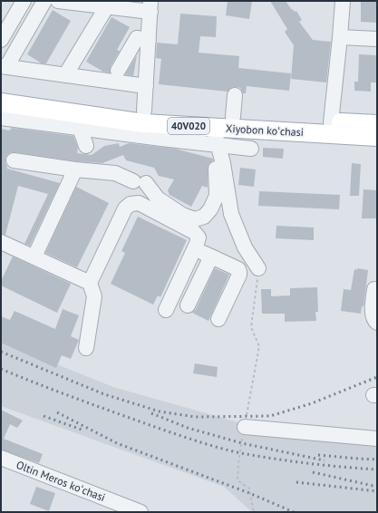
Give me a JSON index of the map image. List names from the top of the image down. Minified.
{"streets":{"main road":["40V020","Xiyobon koʻchasi"],"street":["Oltin Meros koʻchasi"]}}
